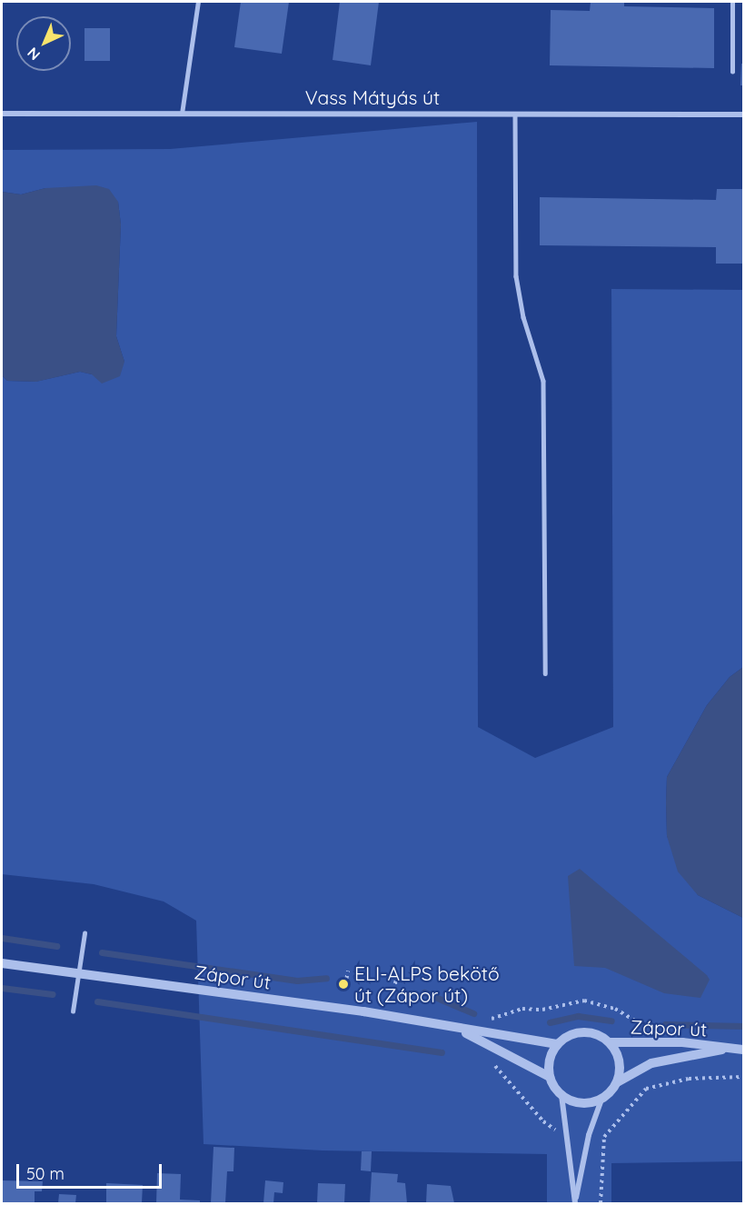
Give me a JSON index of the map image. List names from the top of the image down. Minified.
{"streets":{"street":["Vass Mátyás út","Zápor út"]},"places":["ELI-ALPS bekötő út (Zápor út)"],"scale_bar":"50 m","north":"bottom left"}
